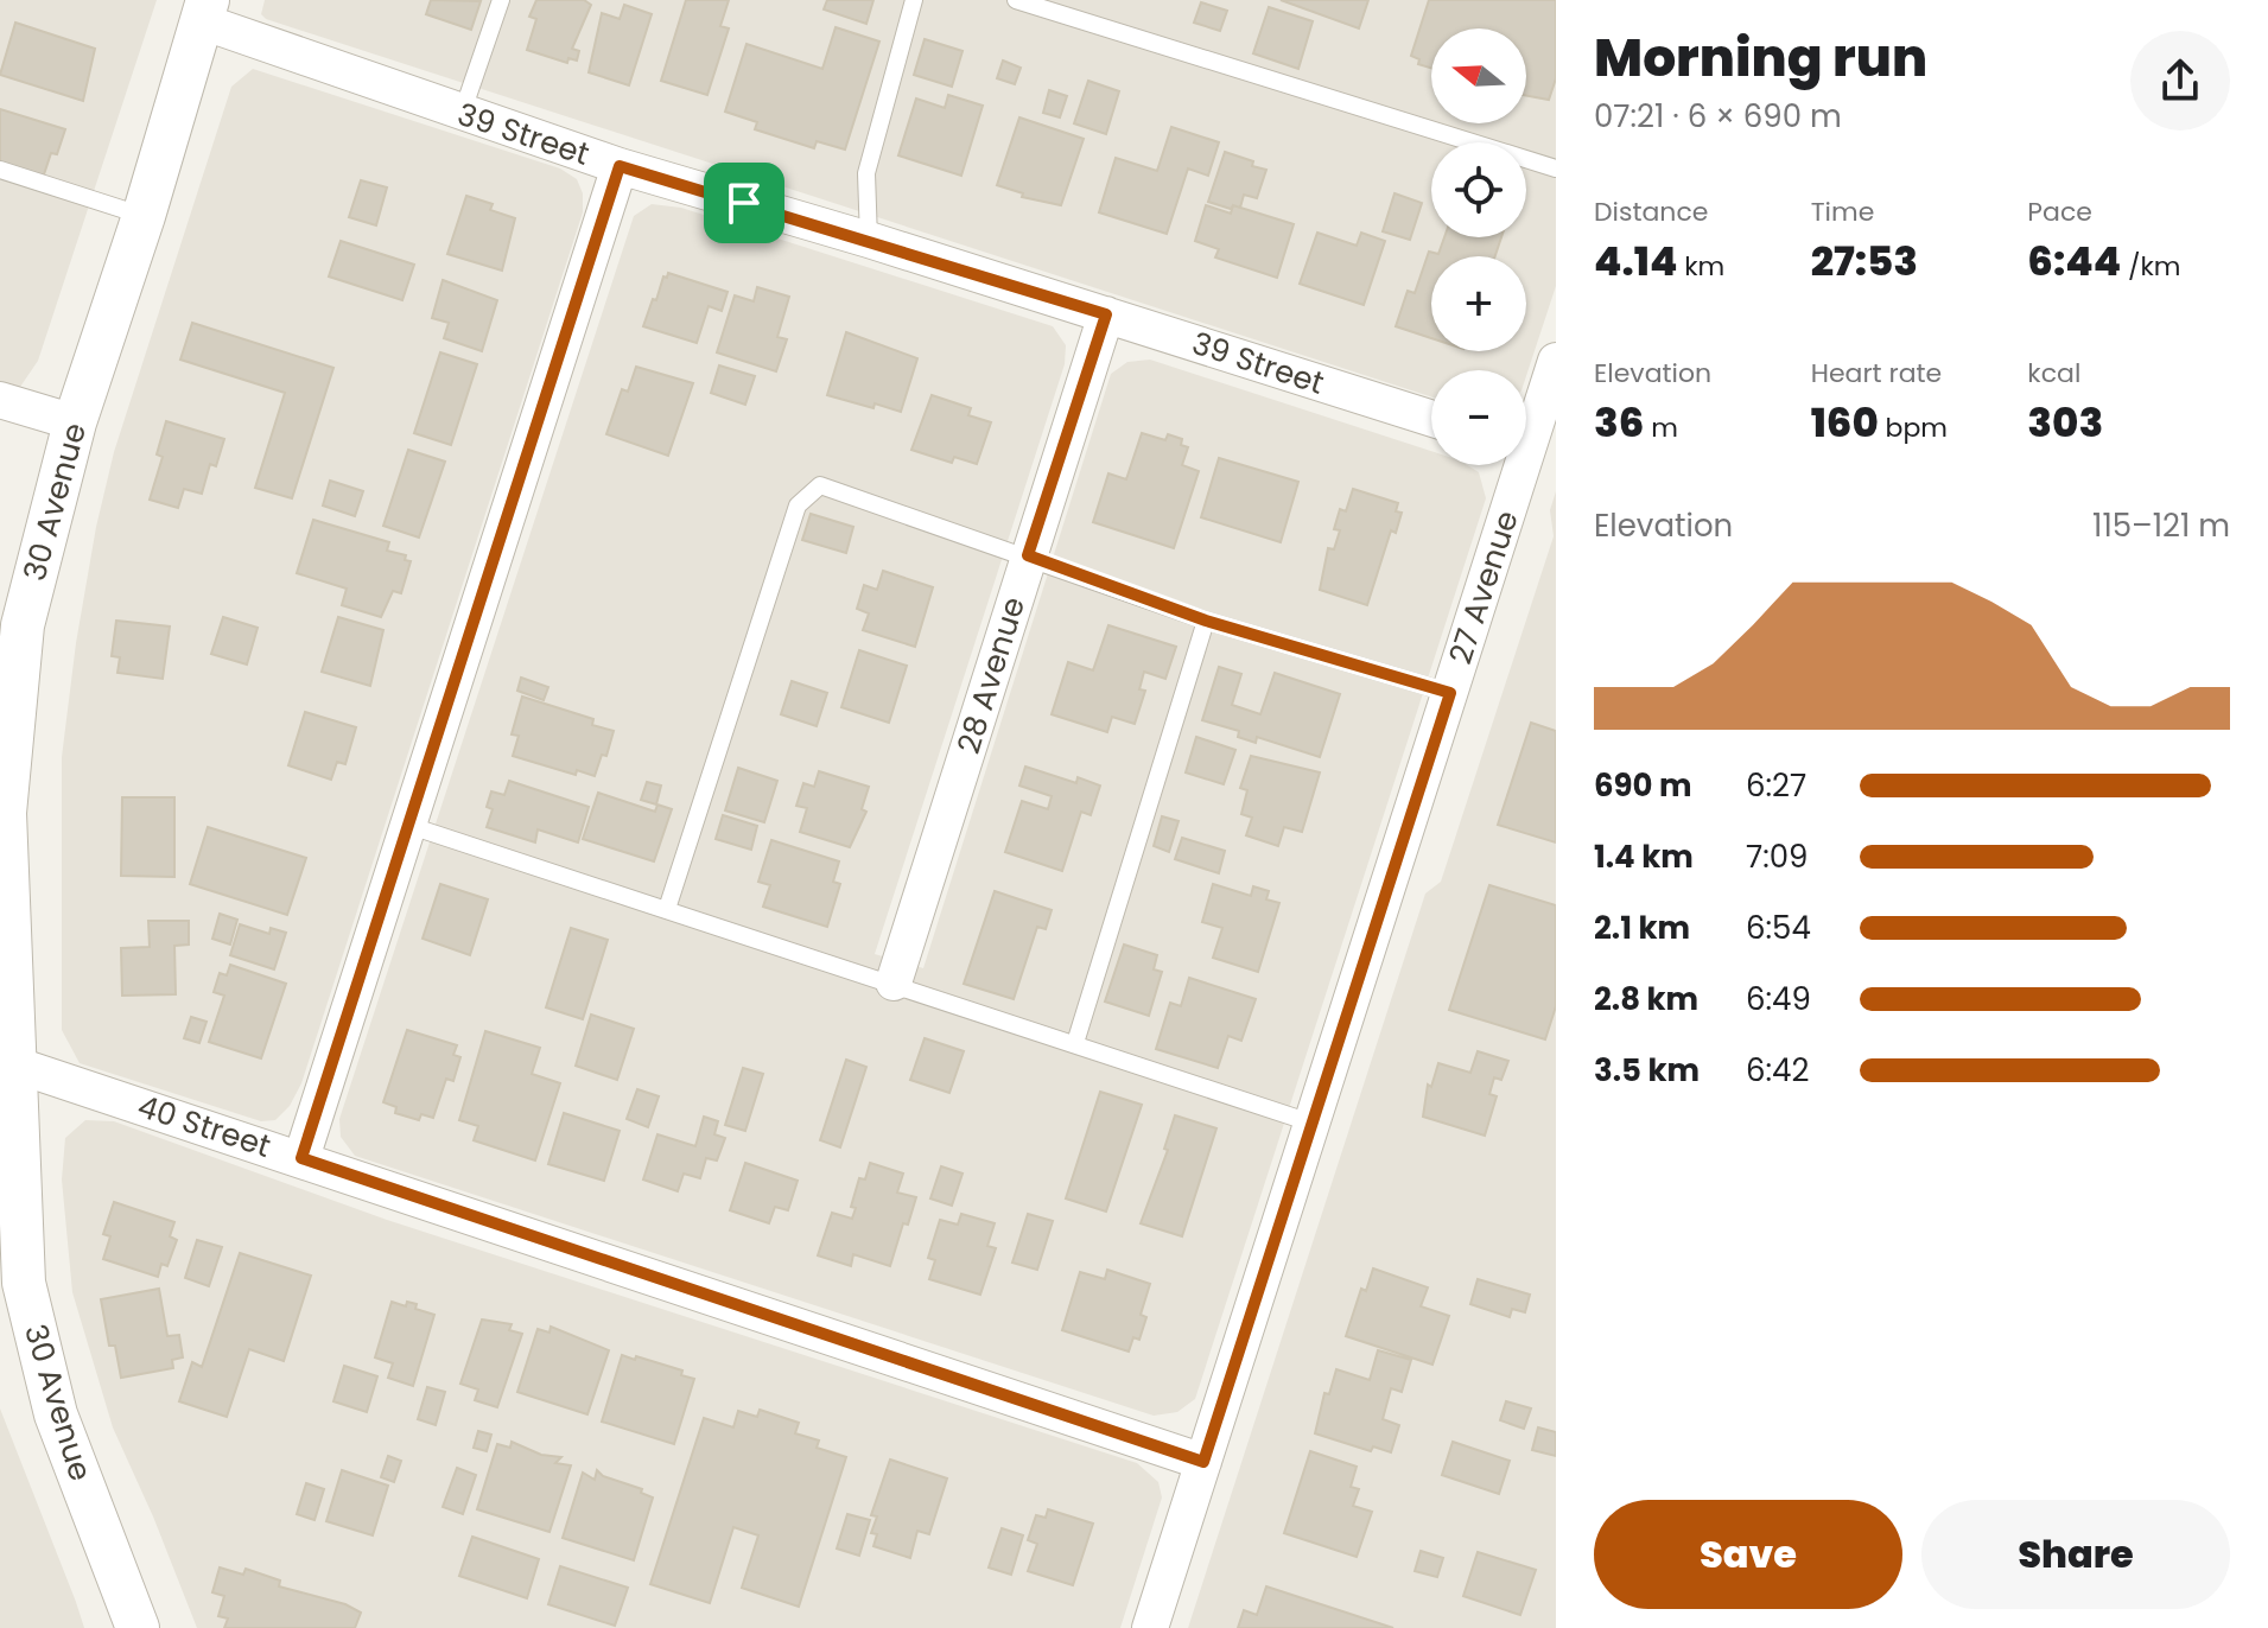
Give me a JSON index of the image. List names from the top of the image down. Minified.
{"streets":{"street":["39 Street","30 Avenue","27 Avenue","28 Avenue","40 Street"]},"crossings":[["39 Street","30 Avenue"],["39 Street","28 Avenue"],["30 Avenue","40 Street"],["27 Avenue","40 Street"]],"north":"left","page":{"heading":["Morning run","07:21 · 6 × 690 m"],"map_buttons":["+","−"],"stats":[["Distance","4.14 km"],["Time","27:53"],["Pace","6:44 /km"],["Elevation","36 m"],["Heart rate","160 bpm"],["kcal","303"]],"chart":["Elevation","115–121 m"],"list":[{"name":"690 m","note":"6:27"},{"name":"1.4 km","note":"7:09"},{"name":"2.1 km","note":"6:54"},{"name":"2.8 km","note":"6:49"},{"name":"3.5 km","note":"6:42"}],"buttons":["Save","Share"]}}
